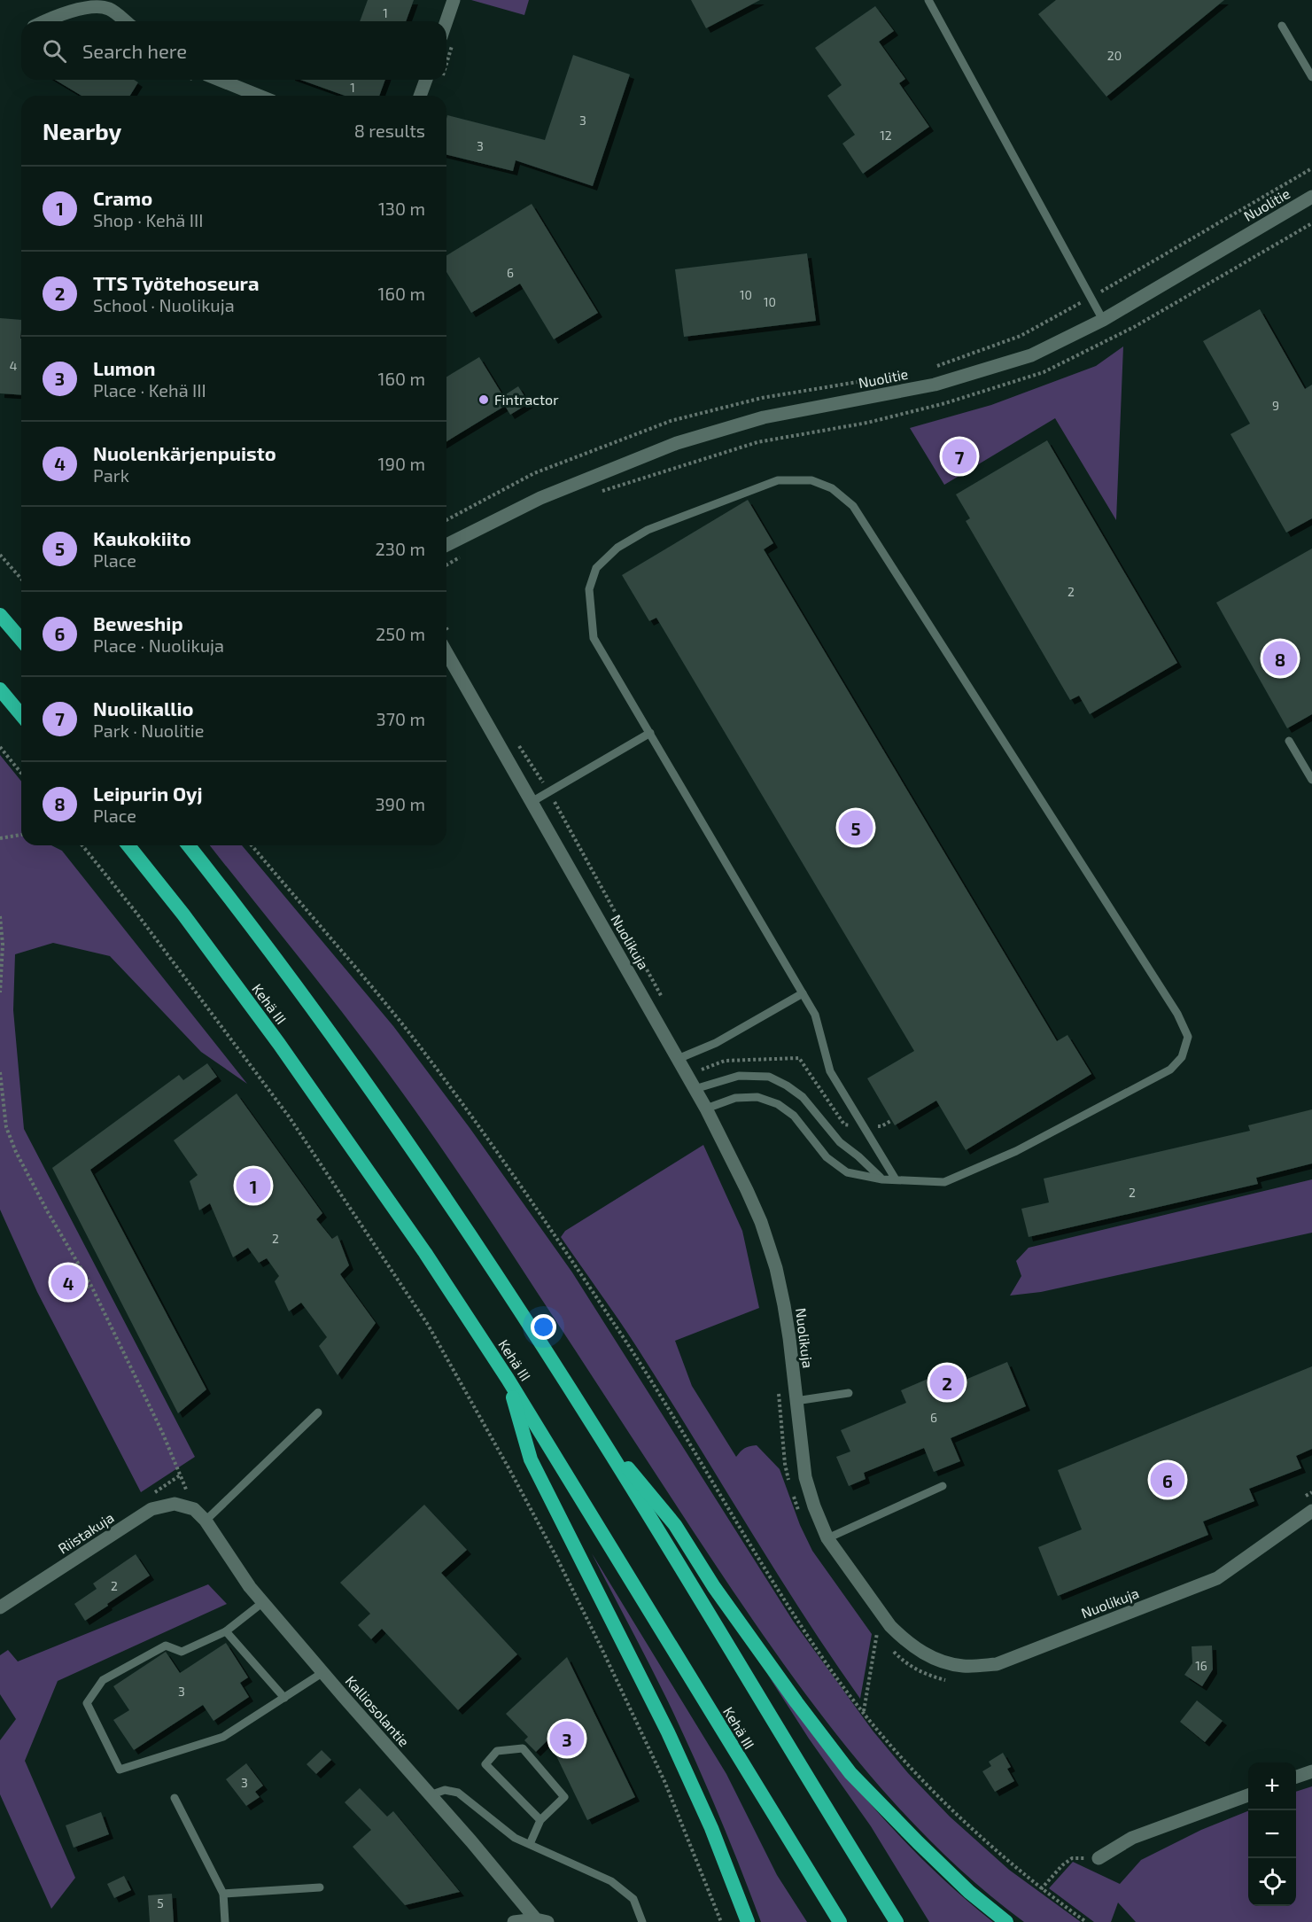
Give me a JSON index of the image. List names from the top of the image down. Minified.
{"streets":{"highway":["Kehä III"],"street":["Nuolitie","Nuolikuja","Riistakuja","Kalliosolantie"]},"crossings":[["Riistakuja","Kalliosolantie"]],"places":["Fintractor"],"house_numbers":["1","20","1","3","12","3","6","10","10","4","9","2","2","2","6","2","16","3","3","5"],"page":{"search":"Search here","heading":["Nearby","8 results"],"list":[{"mark":"1","name":"Cramo","note":"Shop · Kehä III","value":"130 m"},{"mark":"2","name":"TTS Työtehoseura","note":"School · Nuolikuja","value":"160 m"},{"mark":"3","name":"Lumon","note":"Place · Kehä III","value":"160 m"},{"mark":"4","name":"Nuolenkärjenpuisto","note":"Park","value":"190 m"},{"mark":"5","name":"Kaukokiito","note":"Place","value":"230 m"},{"mark":"6","name":"Beweship","note":"Place · Nuolikuja","value":"250 m"},{"mark":"7","name":"Nuolikallio","note":"Park · Nuolitie","value":"370 m"},{"mark":"8","name":"Leipurin Oyj","note":"Place","value":"390 m"}],"pins":["7","8","5","1","4","2","6","3"],"map_buttons":["+","−"]}}
